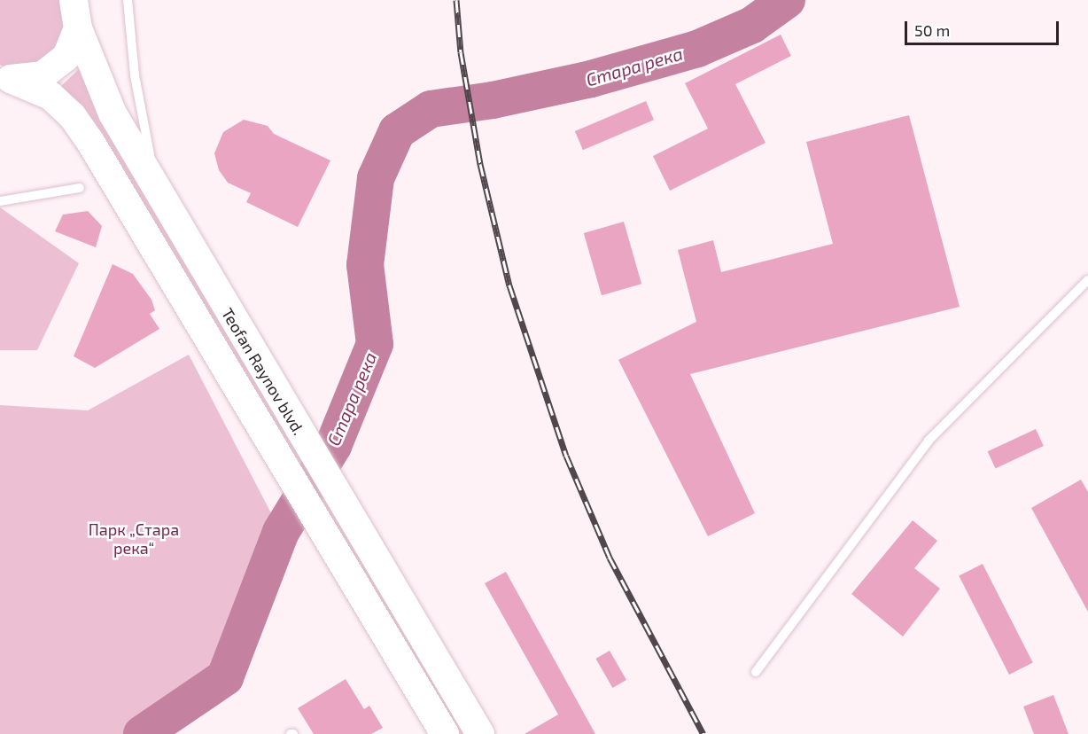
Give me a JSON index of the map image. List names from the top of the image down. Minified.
{"streets":{"main road":["Teofan Raynov blvd."]},"water":["Стара река"],"parks":["Парк „Стара река“"],"scale_bar":"50 m"}
